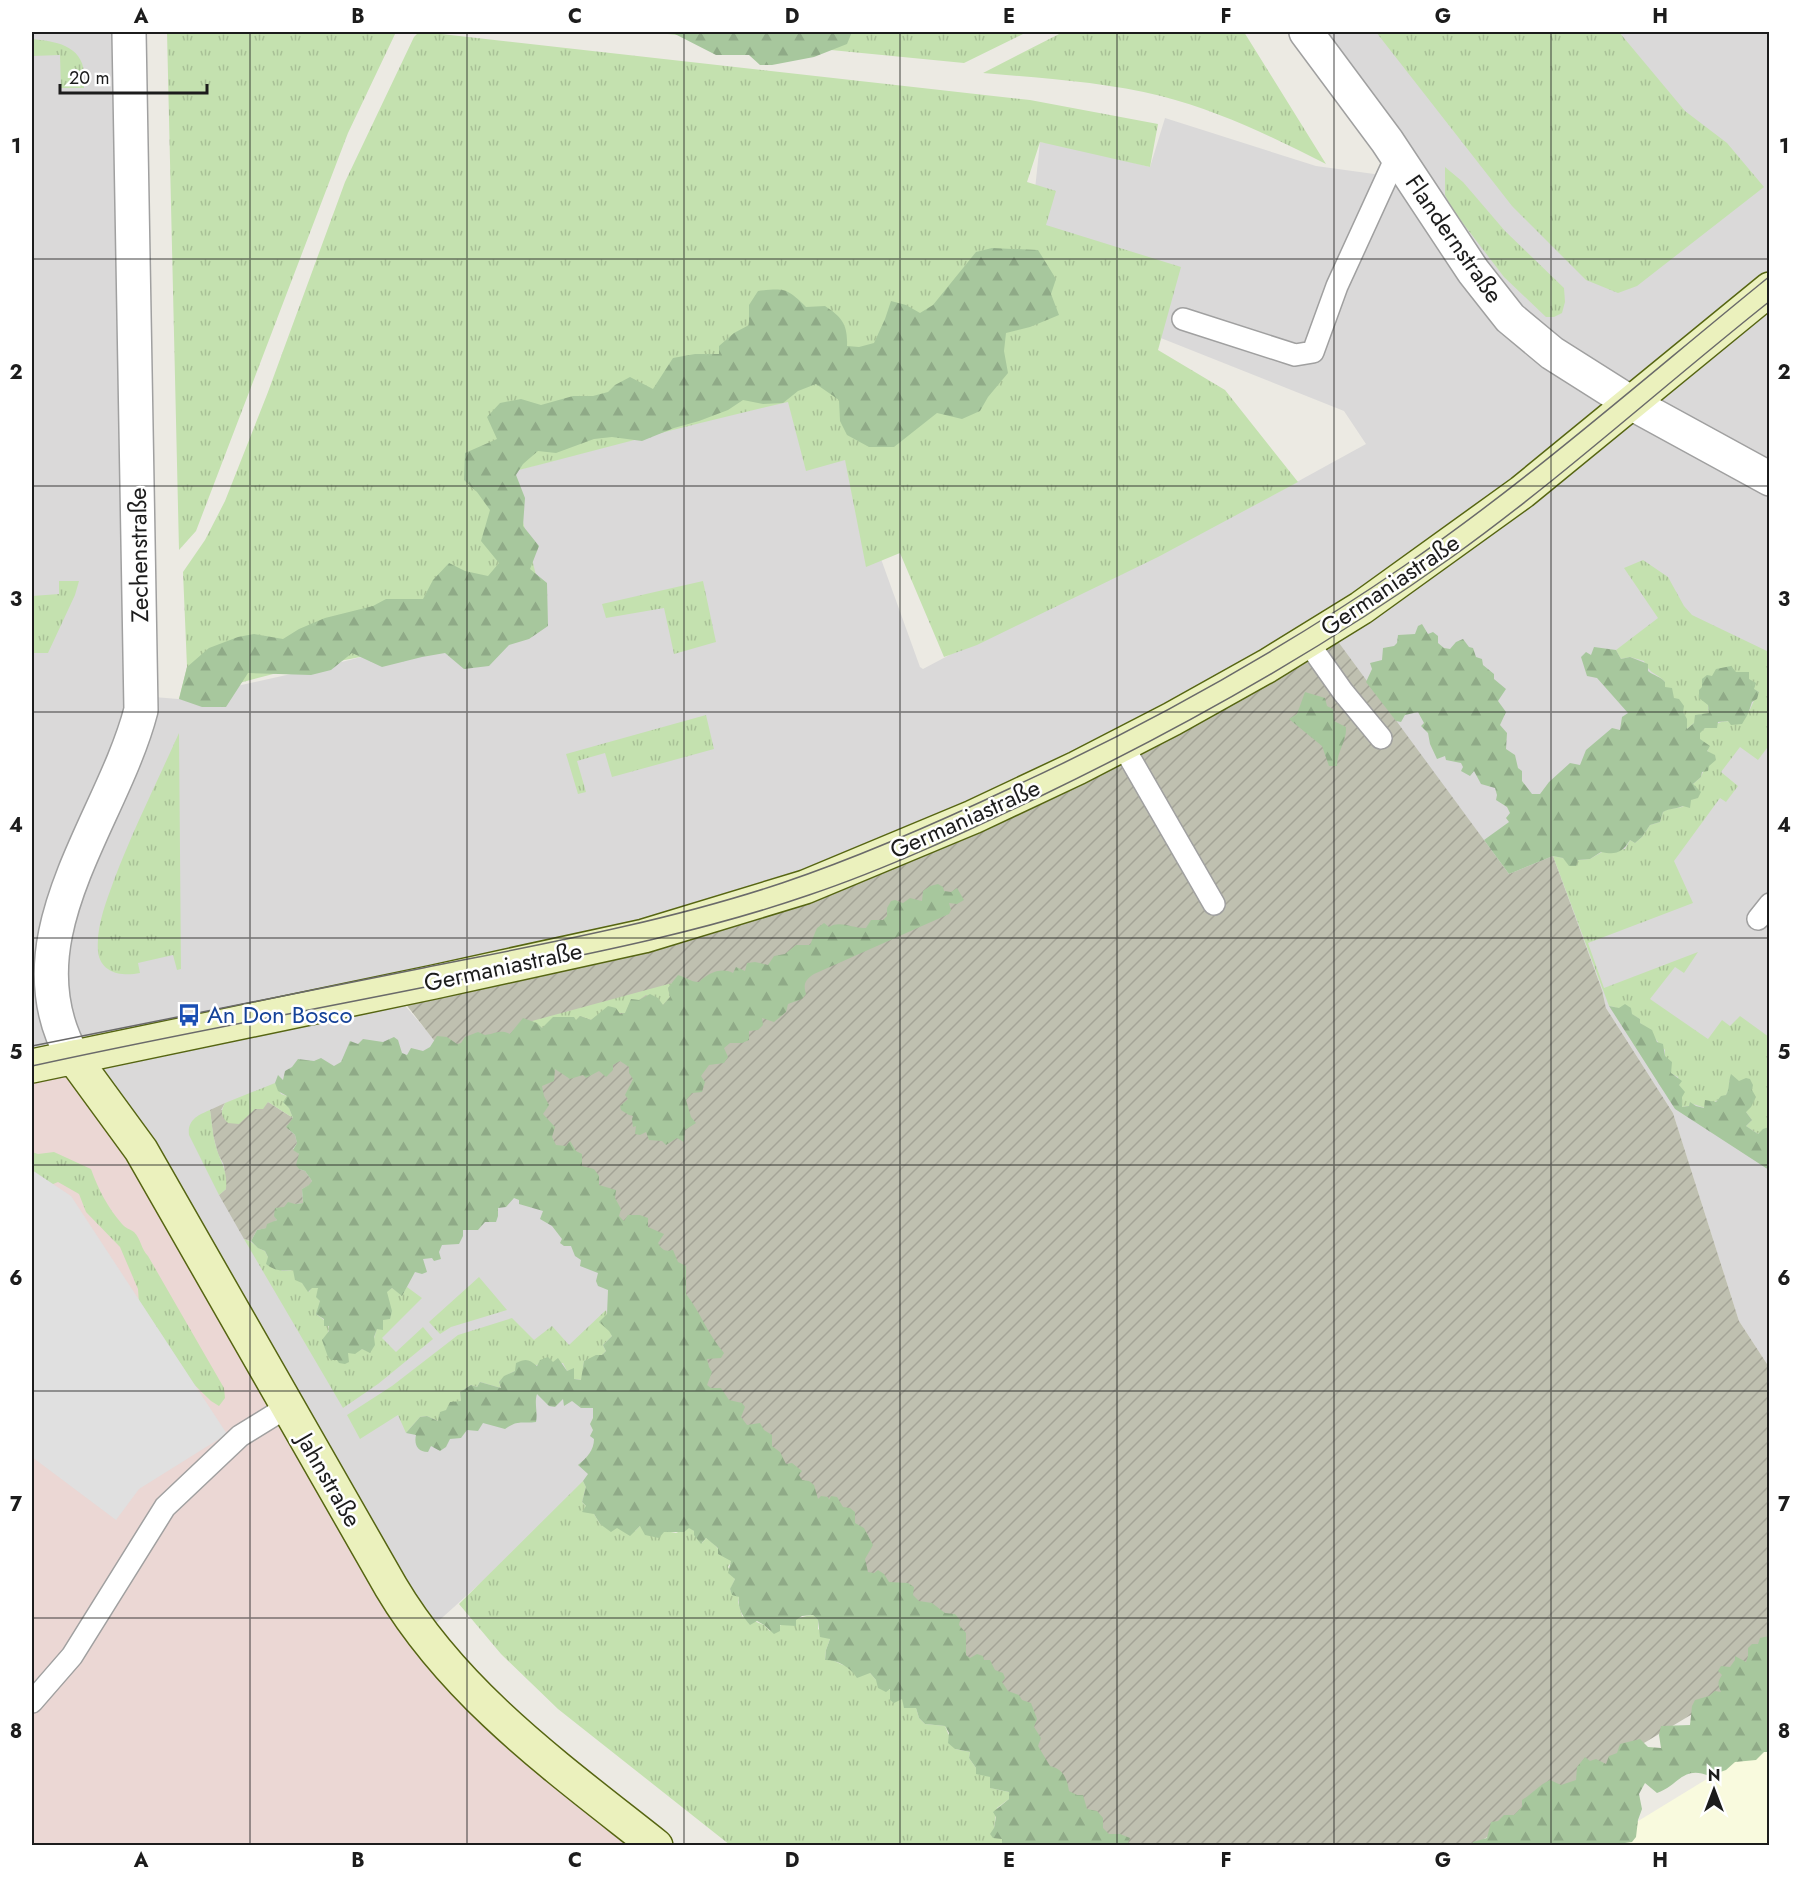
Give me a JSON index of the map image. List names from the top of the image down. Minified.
{"streets":{"main road":["Germaniastraße","Jahnstraße"],"street":["Flandernstraße","Zechenstraße"]},"crossings":[["Flandernstraße","Germaniastraße"],["Zechenstraße","Germaniastraße"],["Zechenstraße","Jahnstraße"],["Germaniastraße","Jahnstraße"]],"places":{"bus stop":["An Don Bosco"]},"scale_bar":"20 m","north":"top","grid":{"columns":["A","B","C","D","E","F","G","H"],"rows":["1","2","3","4","5","6","7","8"]}}
